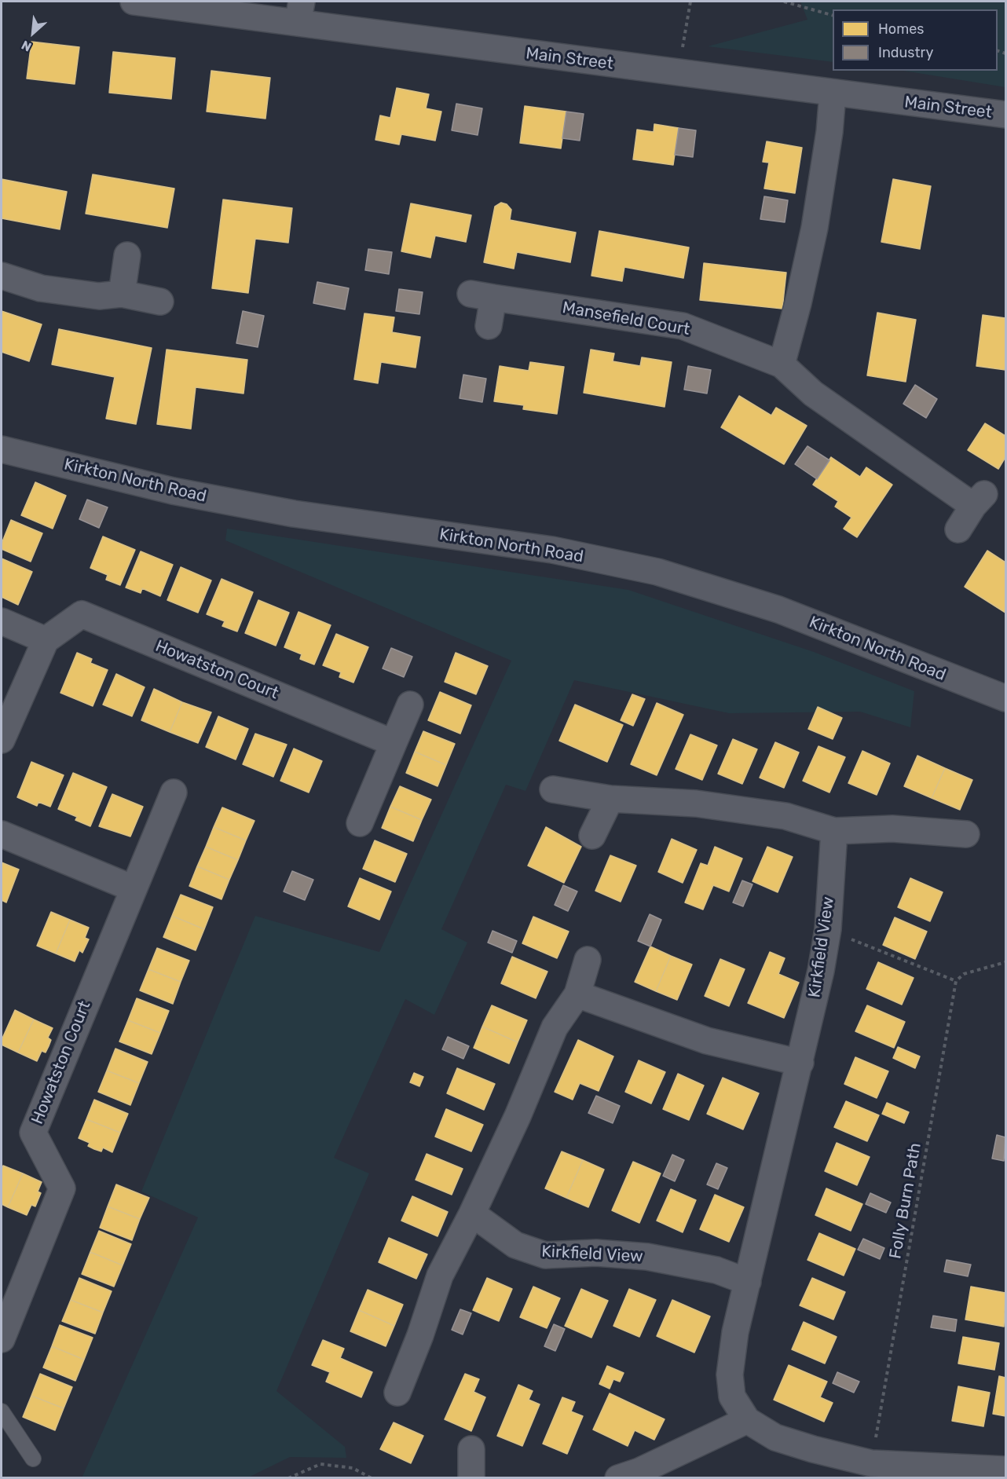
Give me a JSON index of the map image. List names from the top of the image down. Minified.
{"streets":{"main road":["Kirkton North Road"],"street":["Main Street","Mansefield Court","Howatston Court","Kirkfield View"],"path":["Folly Burn Path"]},"crossings":[["Kirkfield View","Folly Burn Path"]],"legend":["Homes","Industry"],"north":"bottom left"}
